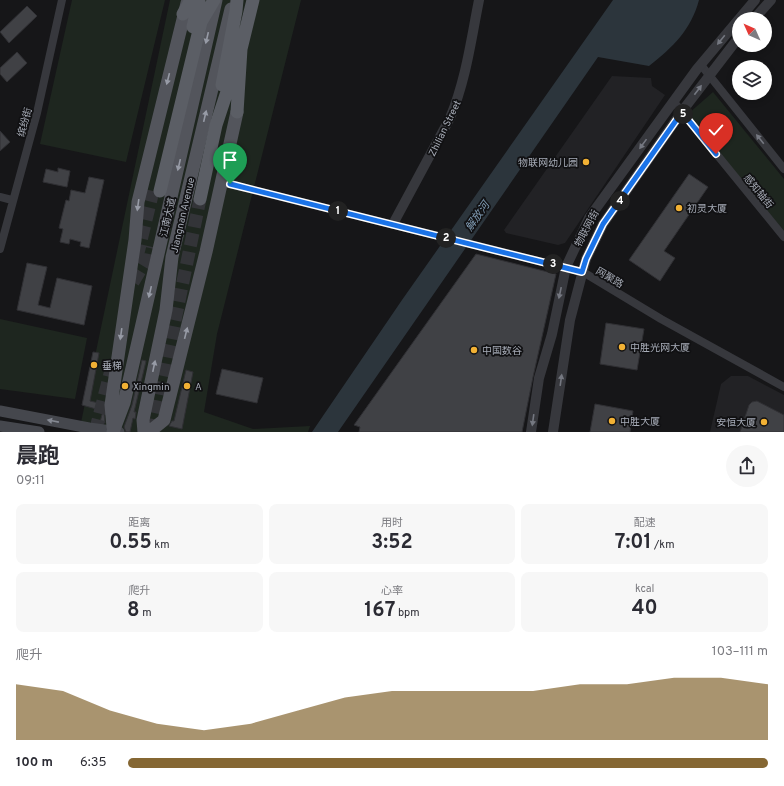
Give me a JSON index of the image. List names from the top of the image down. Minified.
{"streets":{"main road":["Jiangnan Avenue","江南大道"],"street":["缤纷街","Zhilian Street","感知轴街","物联网街","网聚路"]},"crossings":[["Zhilian Street","网聚路"],["感知轴街","物联网街"],["物联网街","网聚路"]],"water":["解放河"],"places":["物联网幼儿园","初灵大厦","中胜光网大厦","中国数谷","垂梯","Xingmin","A","中胜大厦","安恒大厦"],"north":"top left","page":{"pins":["5","4","1","2","3"],"heading":["晨跑","09:11"],"stats":[["距离","0.55 km"],["用时","3:52"],["配速","7:01 /km"],["爬升","8 m"],["心率","167 bpm"],["kcal","40"]],"chart":["爬升","103–111 m"],"list":[{"name":"100 m","note":"6:35"}]}}
